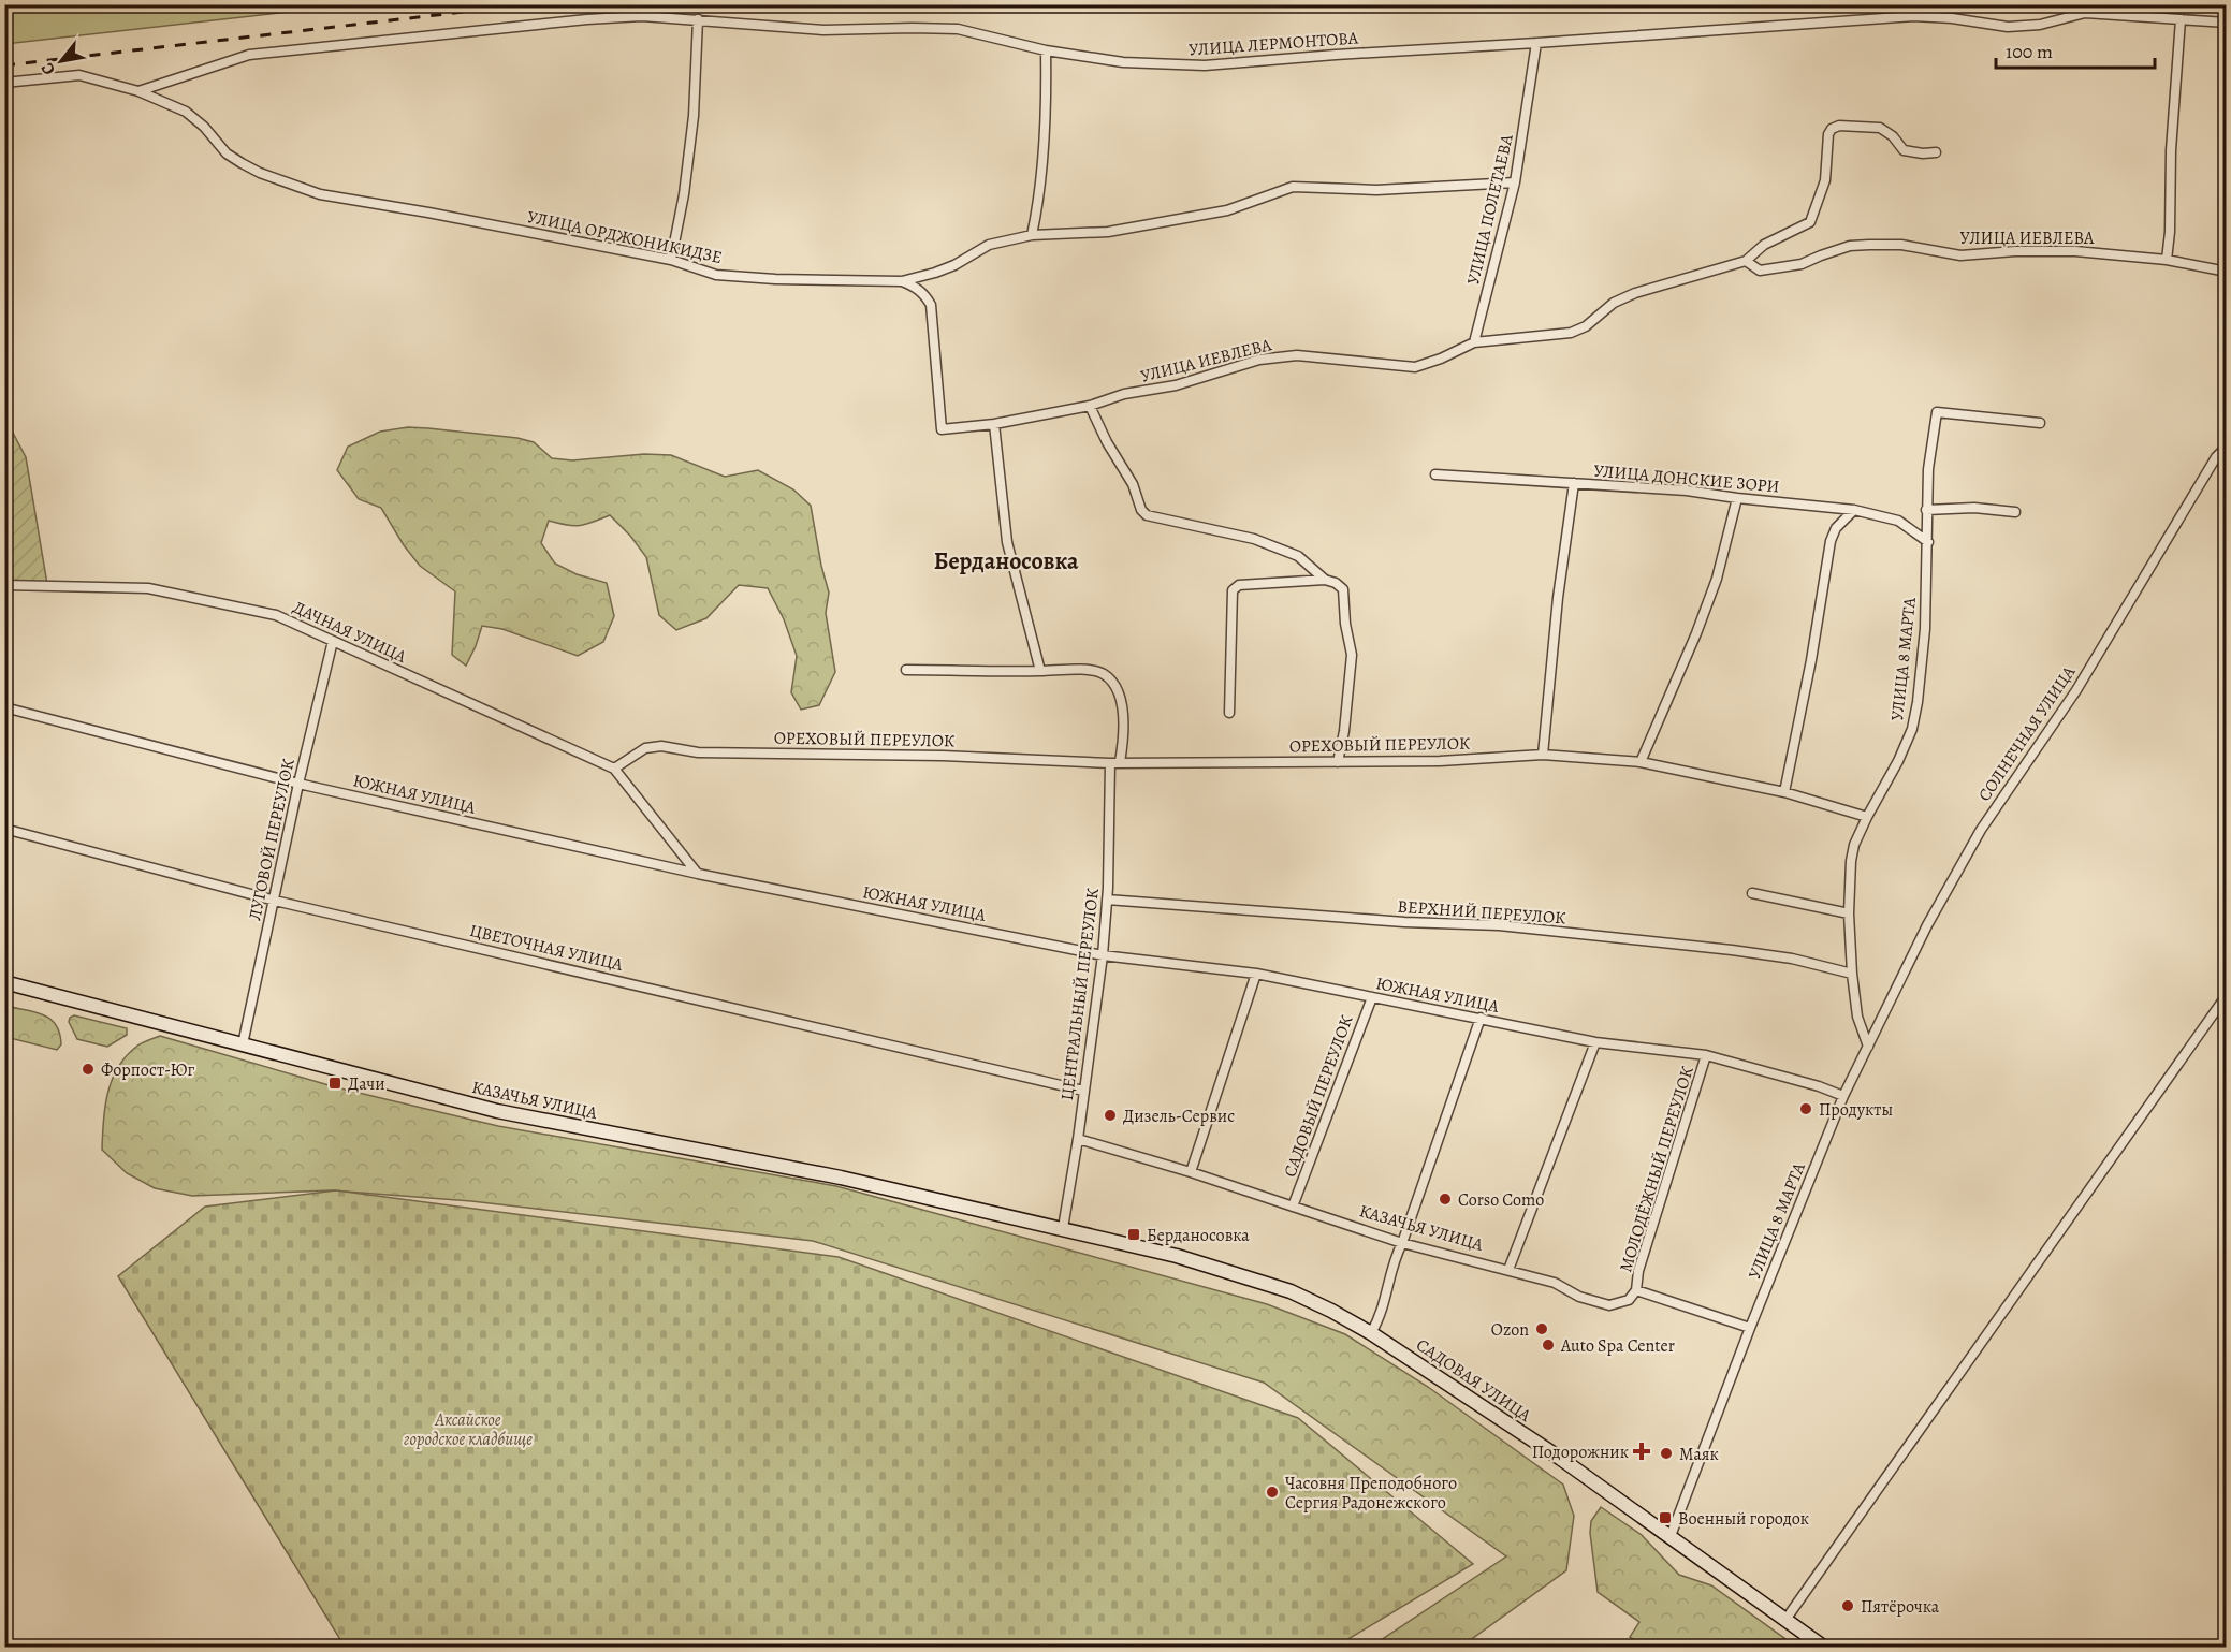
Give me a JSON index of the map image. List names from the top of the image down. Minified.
{"streets":{"main road":["КАЗАЧЬЯ УЛИЦА","САДОВАЯ УЛИЦА"],"street":["УЛИЦА ЛЕРМОНТОВА","УЛИЦА ПОЛЕТАЕВА","УЛИЦА ОРДЖОНИКИДЗЕ","УЛИЦА ИЕВЛЕВА","УЛИЦА ДОНСКИЕ ЗОРИ","ДАЧНАЯ УЛИЦА","УЛИЦА 8 МАРТА","СОЛНЕЧНАЯ УЛИЦА","ОРЕХОВЫЙ ПЕРЕУЛОК","ЮЖНАЯ УЛИЦА","ЛУГОВОЙ ПЕРЕУЛОК","ВЕРХНИЙ ПЕРЕУЛОК","ЦВЕТОЧНАЯ УЛИЦА","ЦЕНТРАЛЬНЫЙ ПЕРЕУЛОК","САДОВЫЙ ПЕРЕУЛОК","МОЛОДЁЖНЫЙ ПЕРЕУЛОК"]},"crossings":[["УЛИЦА ЛЕРМОНТОВА","УЛИЦА ПОЛЕТАЕВА"],["УЛИЦА ЛЕРМОНТОВА","УЛИЦА ОРДЖОНИКИДЗЕ"],["УЛИЦА ПОЛЕТАЕВА","УЛИЦА ОРДЖОНИКИДЗЕ"],["УЛИЦА ПОЛЕТАЕВА","УЛИЦА ИЕВЛЕВА"],["УЛИЦА ОРДЖОНИКИДЗЕ","УЛИЦА ИЕВЛЕВА"],["УЛИЦА ДОНСКИЕ ЗОРИ","УЛИЦА 8 МАРТА"],["ДАЧНАЯ УЛИЦА","ОРЕХОВЫЙ ПЕРЕУЛОК"],["ДАЧНАЯ УЛИЦА","ЛУГОВОЙ ПЕРЕУЛОК"],["УЛИЦА 8 МАРТА","СОЛНЕЧНАЯ УЛИЦА"],["УЛИЦА 8 МАРТА","ОРЕХОВЫЙ ПЕРЕУЛОК"],["УЛИЦА 8 МАРТА","ЮЖНАЯ УЛИЦА"],["УЛИЦА 8 МАРТА","ВЕРХНИЙ ПЕРЕУЛОК"],["УЛИЦА 8 МАРТА","САДОВАЯ УЛИЦА"],["ОРЕХОВЫЙ ПЕРЕУЛОК","ЦЕНТРАЛЬНЫЙ ПЕРЕУЛОК"],["ЮЖНАЯ УЛИЦА","ЛУГОВОЙ ПЕРЕУЛОК"],["ЮЖНАЯ УЛИЦА","ЦЕНТРАЛЬНЫЙ ПЕРЕУЛОК"],["ЮЖНАЯ УЛИЦА","САДОВЫЙ ПЕРЕУЛОК"],["ЮЖНАЯ УЛИЦА","МОЛОДЁЖНЫЙ ПЕРЕУЛОК"],["ЛУГОВОЙ ПЕРЕУЛОК","ЦВЕТОЧНАЯ УЛИЦА"],["ЛУГОВОЙ ПЕРЕУЛОК","КАЗАЧЬЯ УЛИЦА"],["ВЕРХНИЙ ПЕРЕУЛОК","ЦЕНТРАЛЬНЫЙ ПЕРЕУЛОК"],["ЦВЕТОЧНАЯ УЛИЦА","ЦЕНТРАЛЬНЫЙ ПЕРЕУЛОК"],["ЦЕНТРАЛЬНЫЙ ПЕРЕУЛОК","КАЗАЧЬЯ УЛИЦА"],["ЦЕНТРАЛЬНЫЙ ПЕРЕУЛОК","САДОВАЯ УЛИЦА"],["САДОВЫЙ ПЕРЕУЛОК","КАЗАЧЬЯ УЛИЦА"],["КАЗАЧЬЯ УЛИЦА","МОЛОДЁЖНЫЙ ПЕРЕУЛОК"],["КАЗАЧЬЯ УЛИЦА","САДОВАЯ УЛИЦА"]],"districts":["Берданосовка"],"parks":["Аксайское городское кладбище"],"places":{"other":["Форпост-Юг","Продукты","Дизель-Сервис","Corso Como","Ozon","Auto Spa Center","Маяк","Часовня Преподобного Сергия Радонежского","Пятёрочка"],"transit":["Дачи","Берданосовка","Военный городок"],"health":["Подорожник"]},"scale_bar":"100 m","north":"bottom left"}
